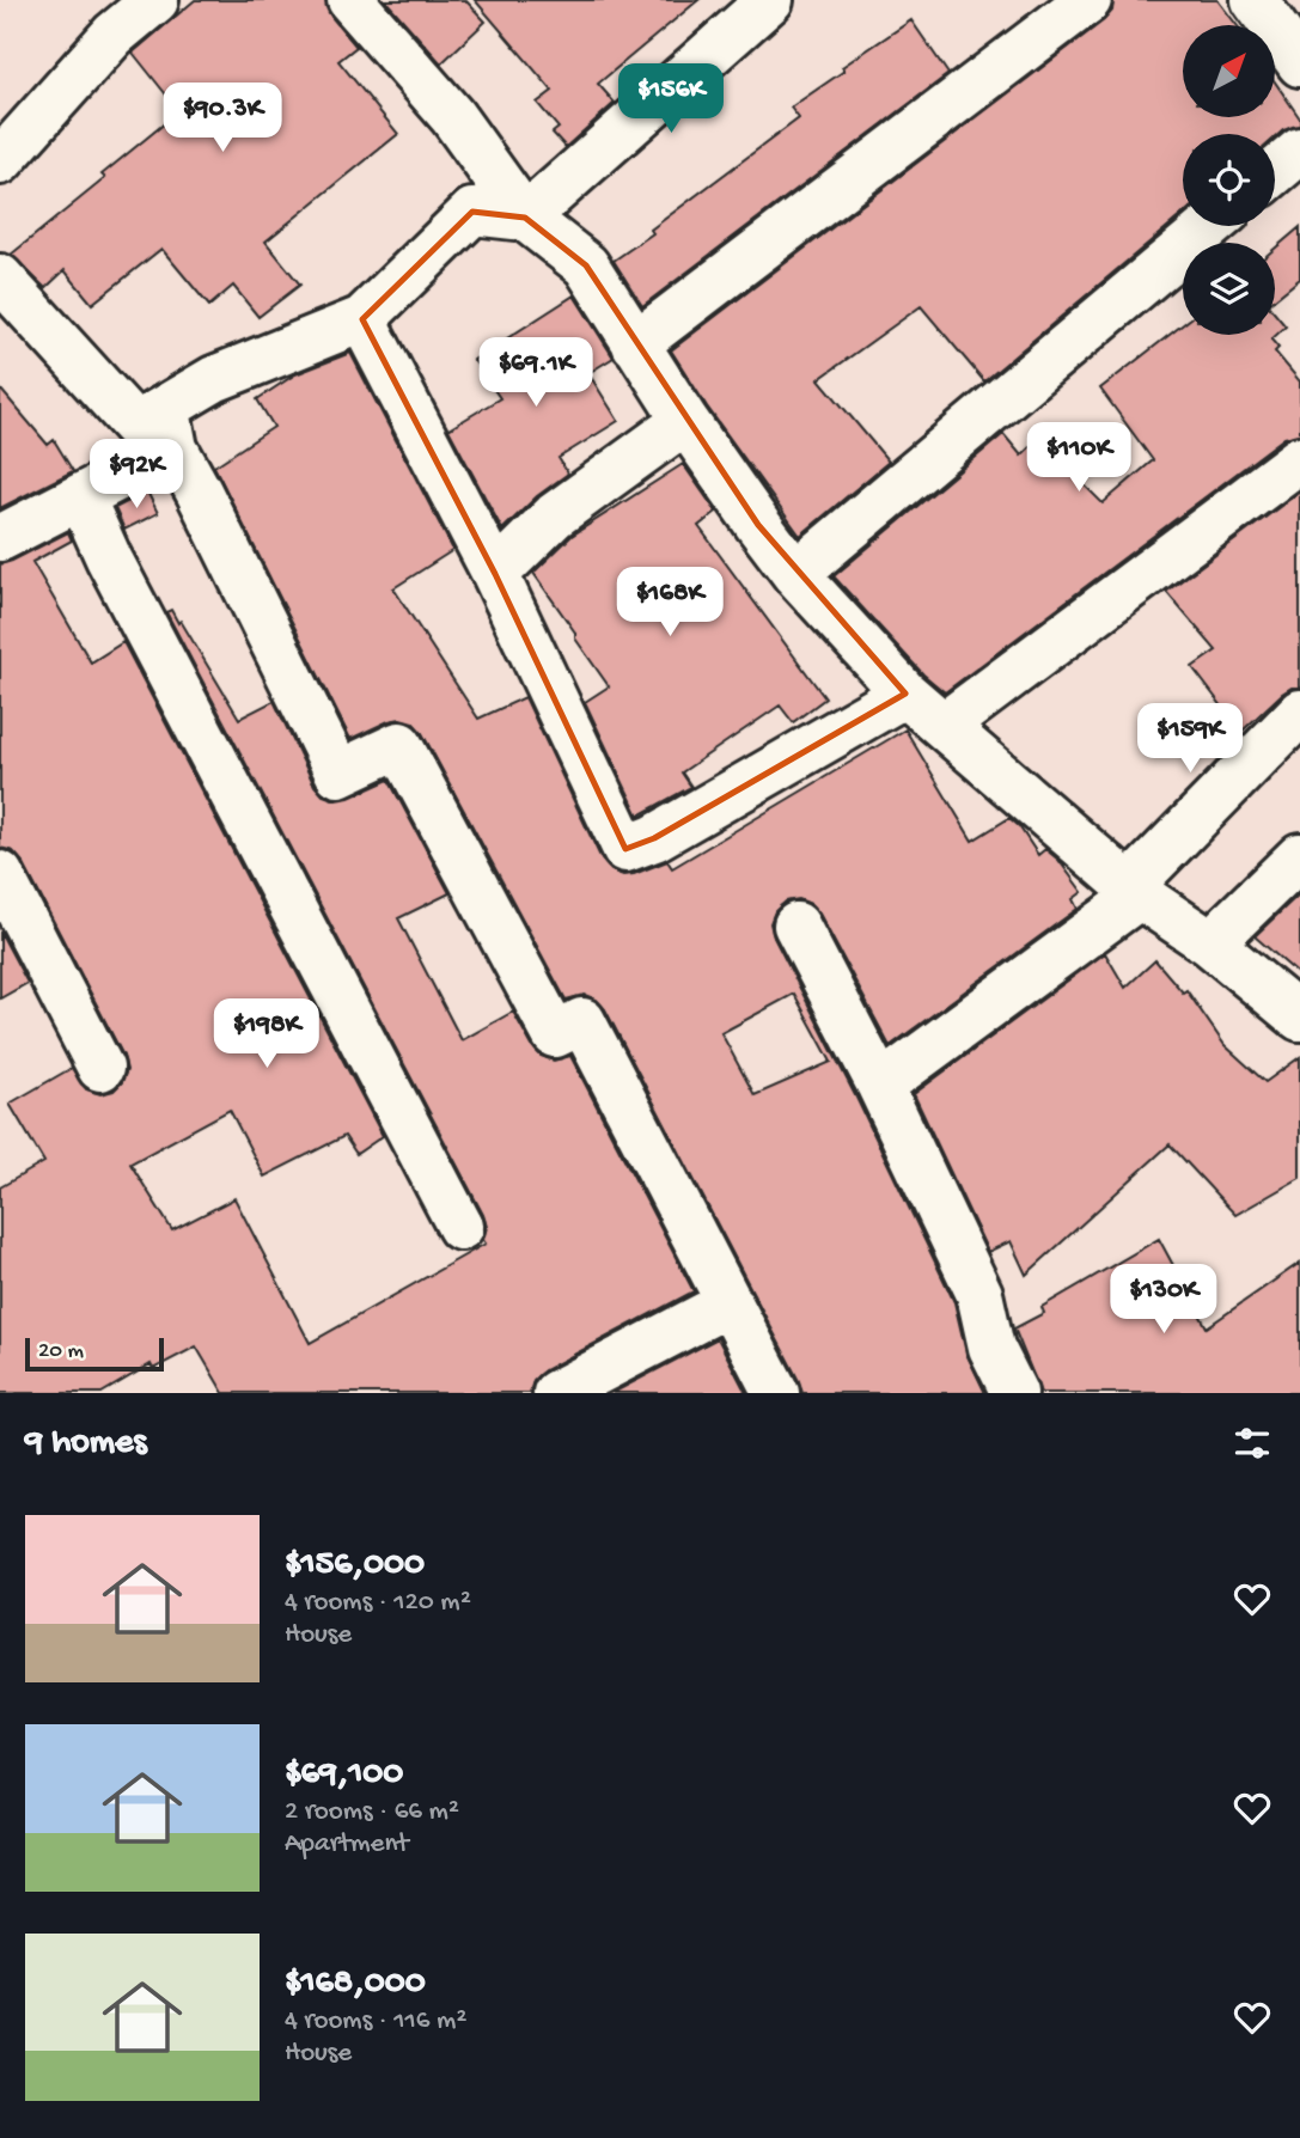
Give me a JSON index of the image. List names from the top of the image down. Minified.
{"scale_bar":"20 m","north":"top right","page":{"price":["$156K","$90.3K","$69.1K","$110K","$92K","$168K","$159K","$198K","$130K"],"scale":"20 m","heading":"9 homes","list":[{"name":"$156,000","note":"4 rooms · 120 m² · House"},{"name":"$69,100","note":"2 rooms · 66 m² · Apartment"},{"name":"$168,000","note":"4 rooms · 116 m² · House"}]}}
